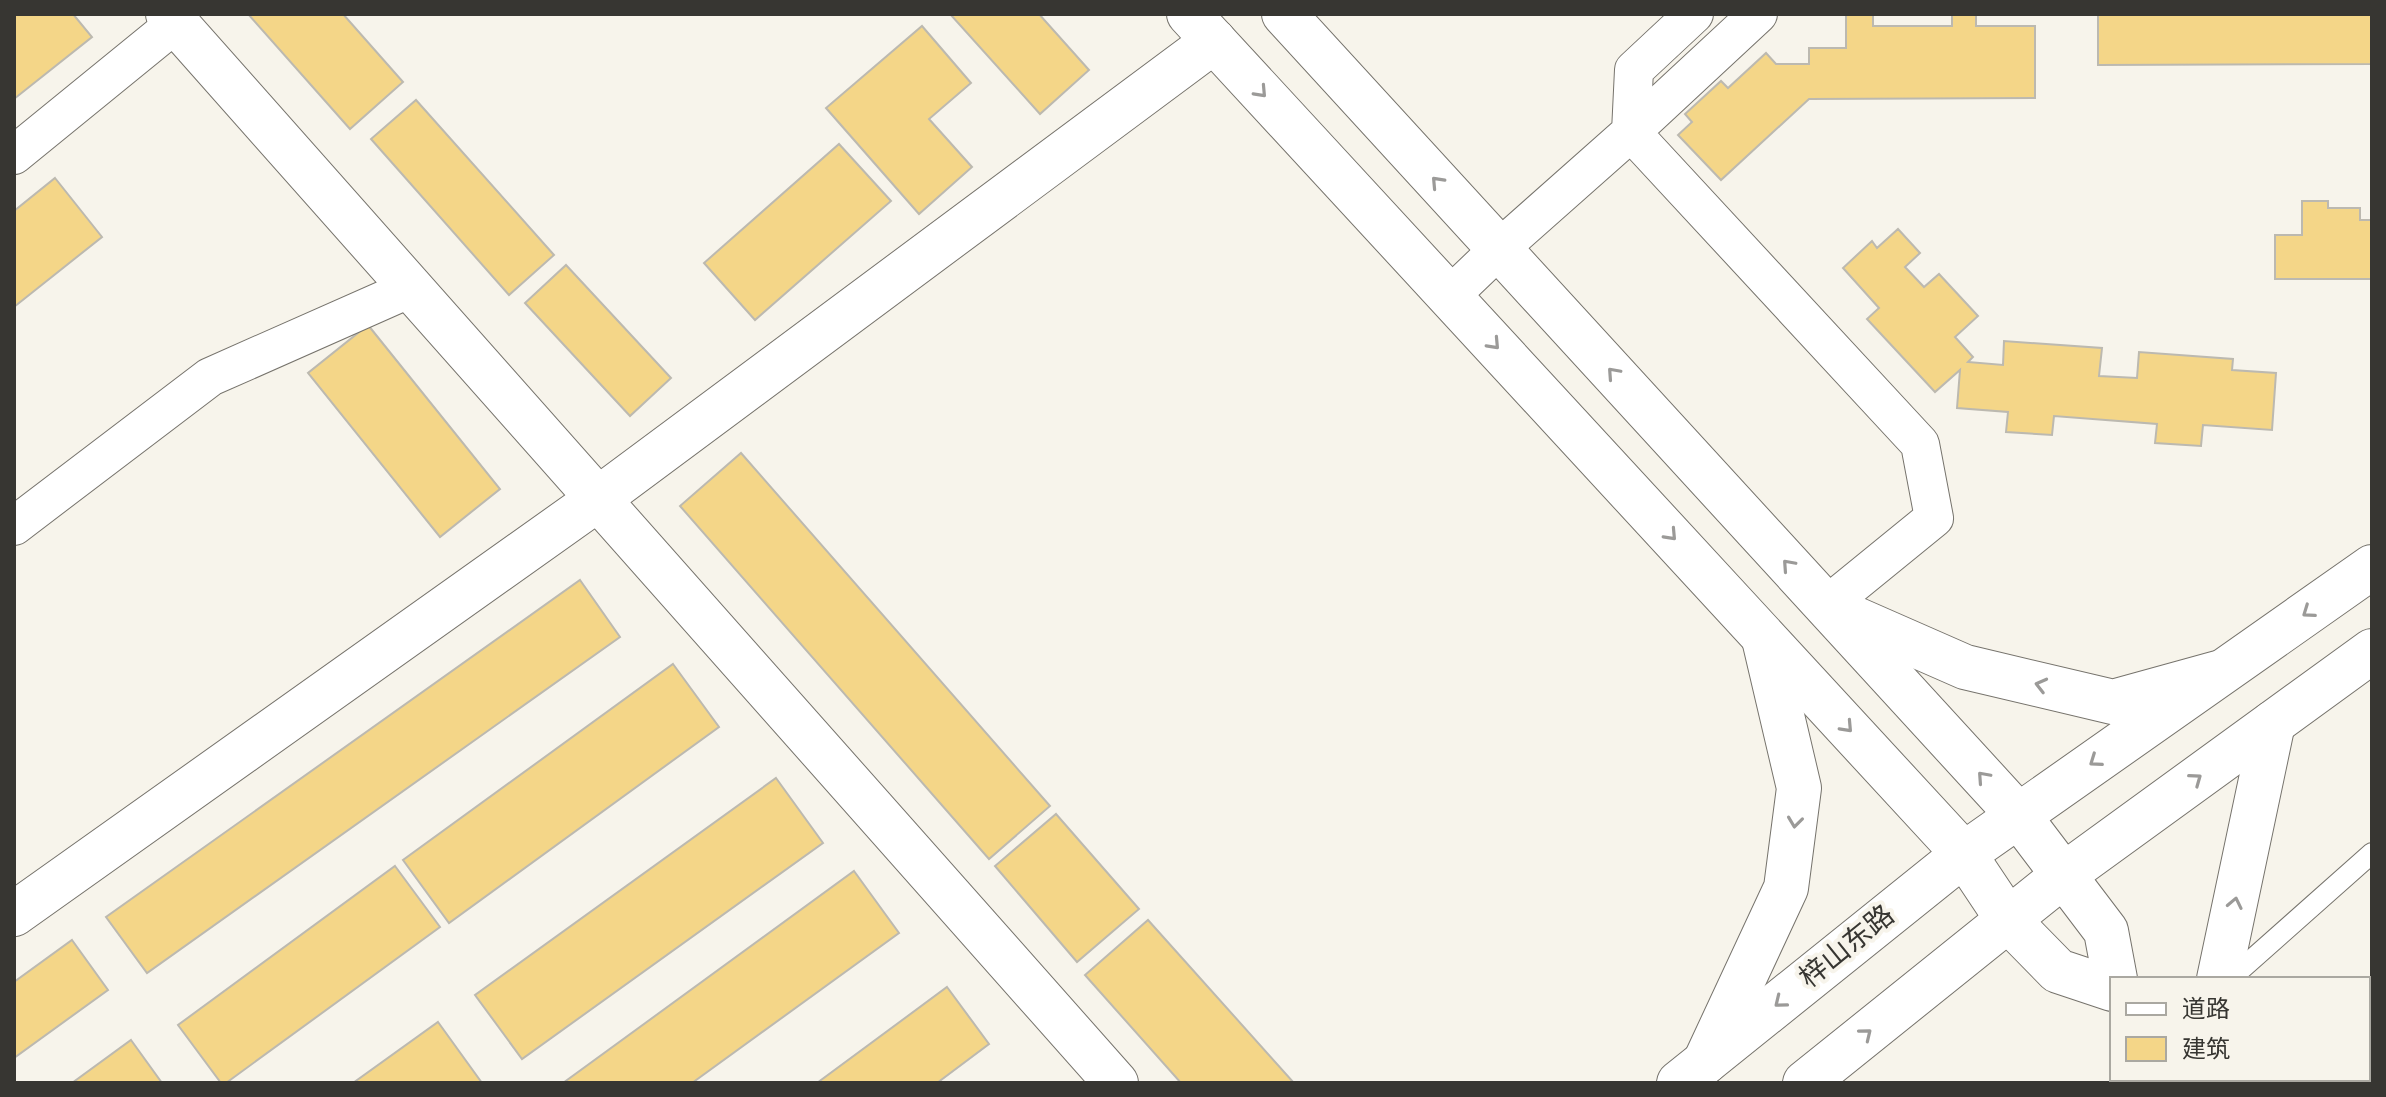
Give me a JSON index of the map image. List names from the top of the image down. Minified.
{"streets":{"main road":["梓山东路"]},"legend":["道路","建筑"]}
